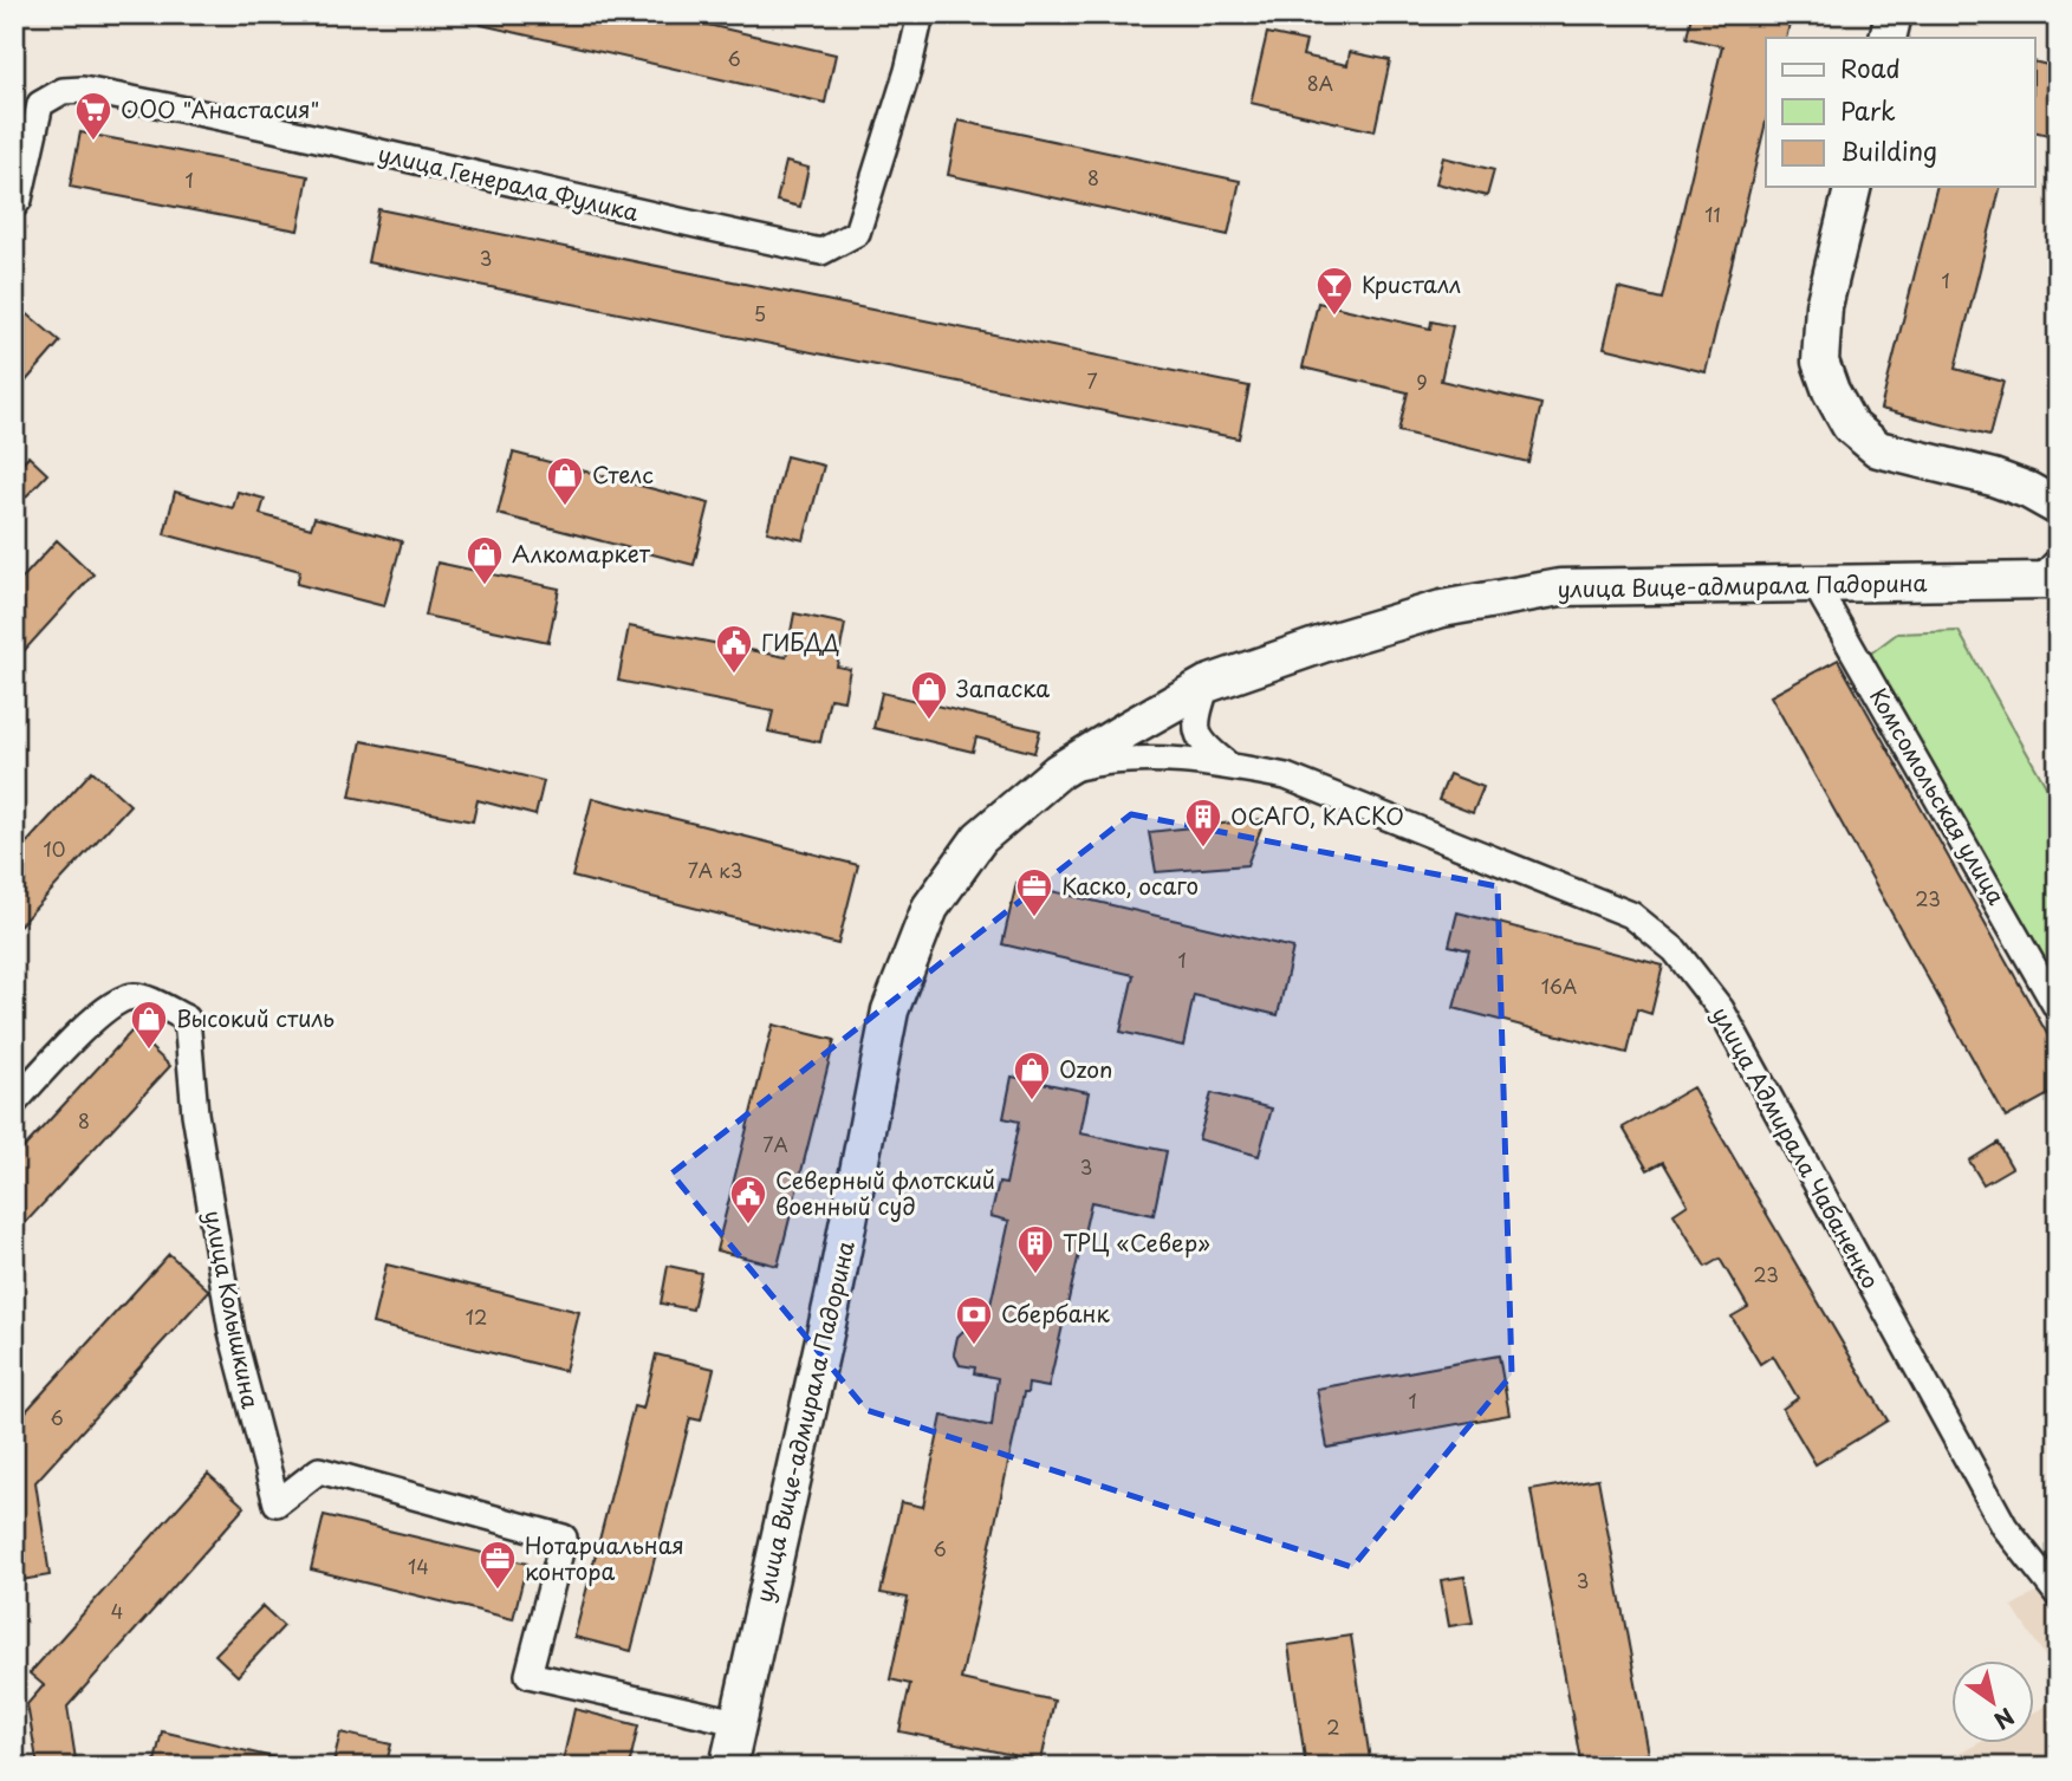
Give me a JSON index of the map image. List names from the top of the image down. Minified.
{"streets":{"street":["улица Генерала Фулика","улица Вице-адмирала Падорина","Комсомольская улица","улица Адмирала Чабаненко","улица Колышкина"]},"crossings":[["улица Вице-адмирала Падорина","Комсомольская улица"],["улица Вице-адмирала Падорина","улица Адмирала Чабаненко"],["улица Вице-адмирала Падорина","улица Колышкина"]],"places":{"supermarket":["ООО \"Анастасия\""],"bar":["Кристалл"],"shop":["Стелс","Алкомаркет","Запаска","Высокий стиль","Ozon"],"public building":["ГИБДД","Северный флотский военный суд"],"building":["ОСАГО, КАСКО","ТРЦ «Север»"],"office":["Каско, осаго","Нотариальная контора"],"bank":["Сбербанк"]},"house_numbers":["6","8А","8","1","11","3","1","5","7","9","10","7А к3","23","1","16А","8","7А","3","23","12","1","6","6","14","3","4","2"],"legend":["Road","Park","Building"],"north":"bottom right"}
